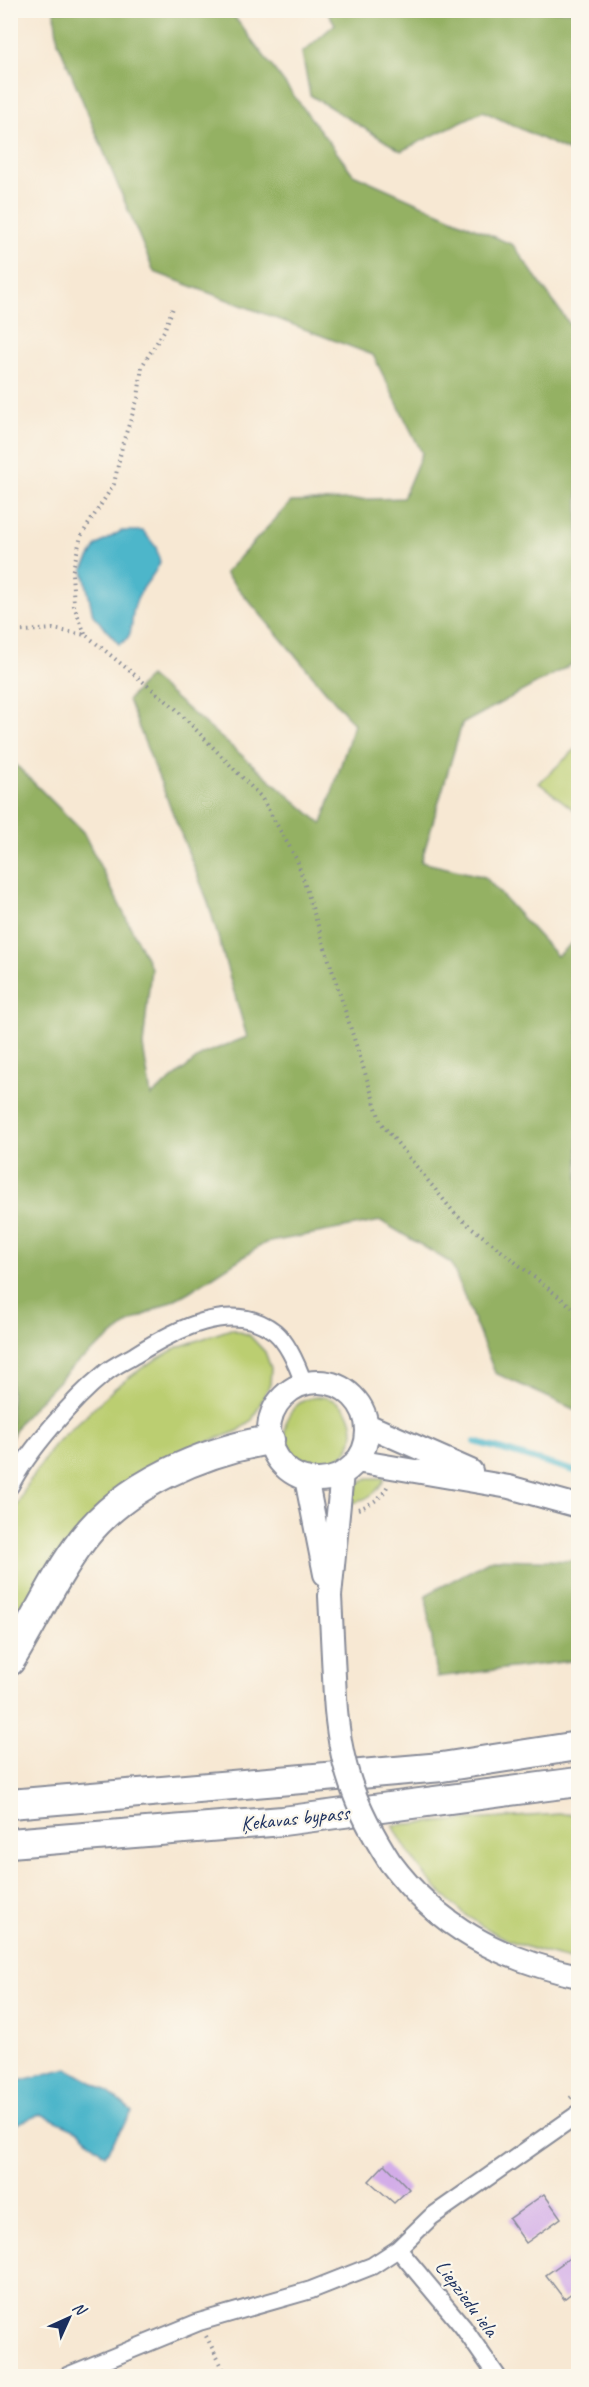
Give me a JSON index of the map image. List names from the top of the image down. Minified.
{"streets":{"highway":["Ķekavas bypass"],"street":["Liepziedu iela"]},"north":"top right"}
